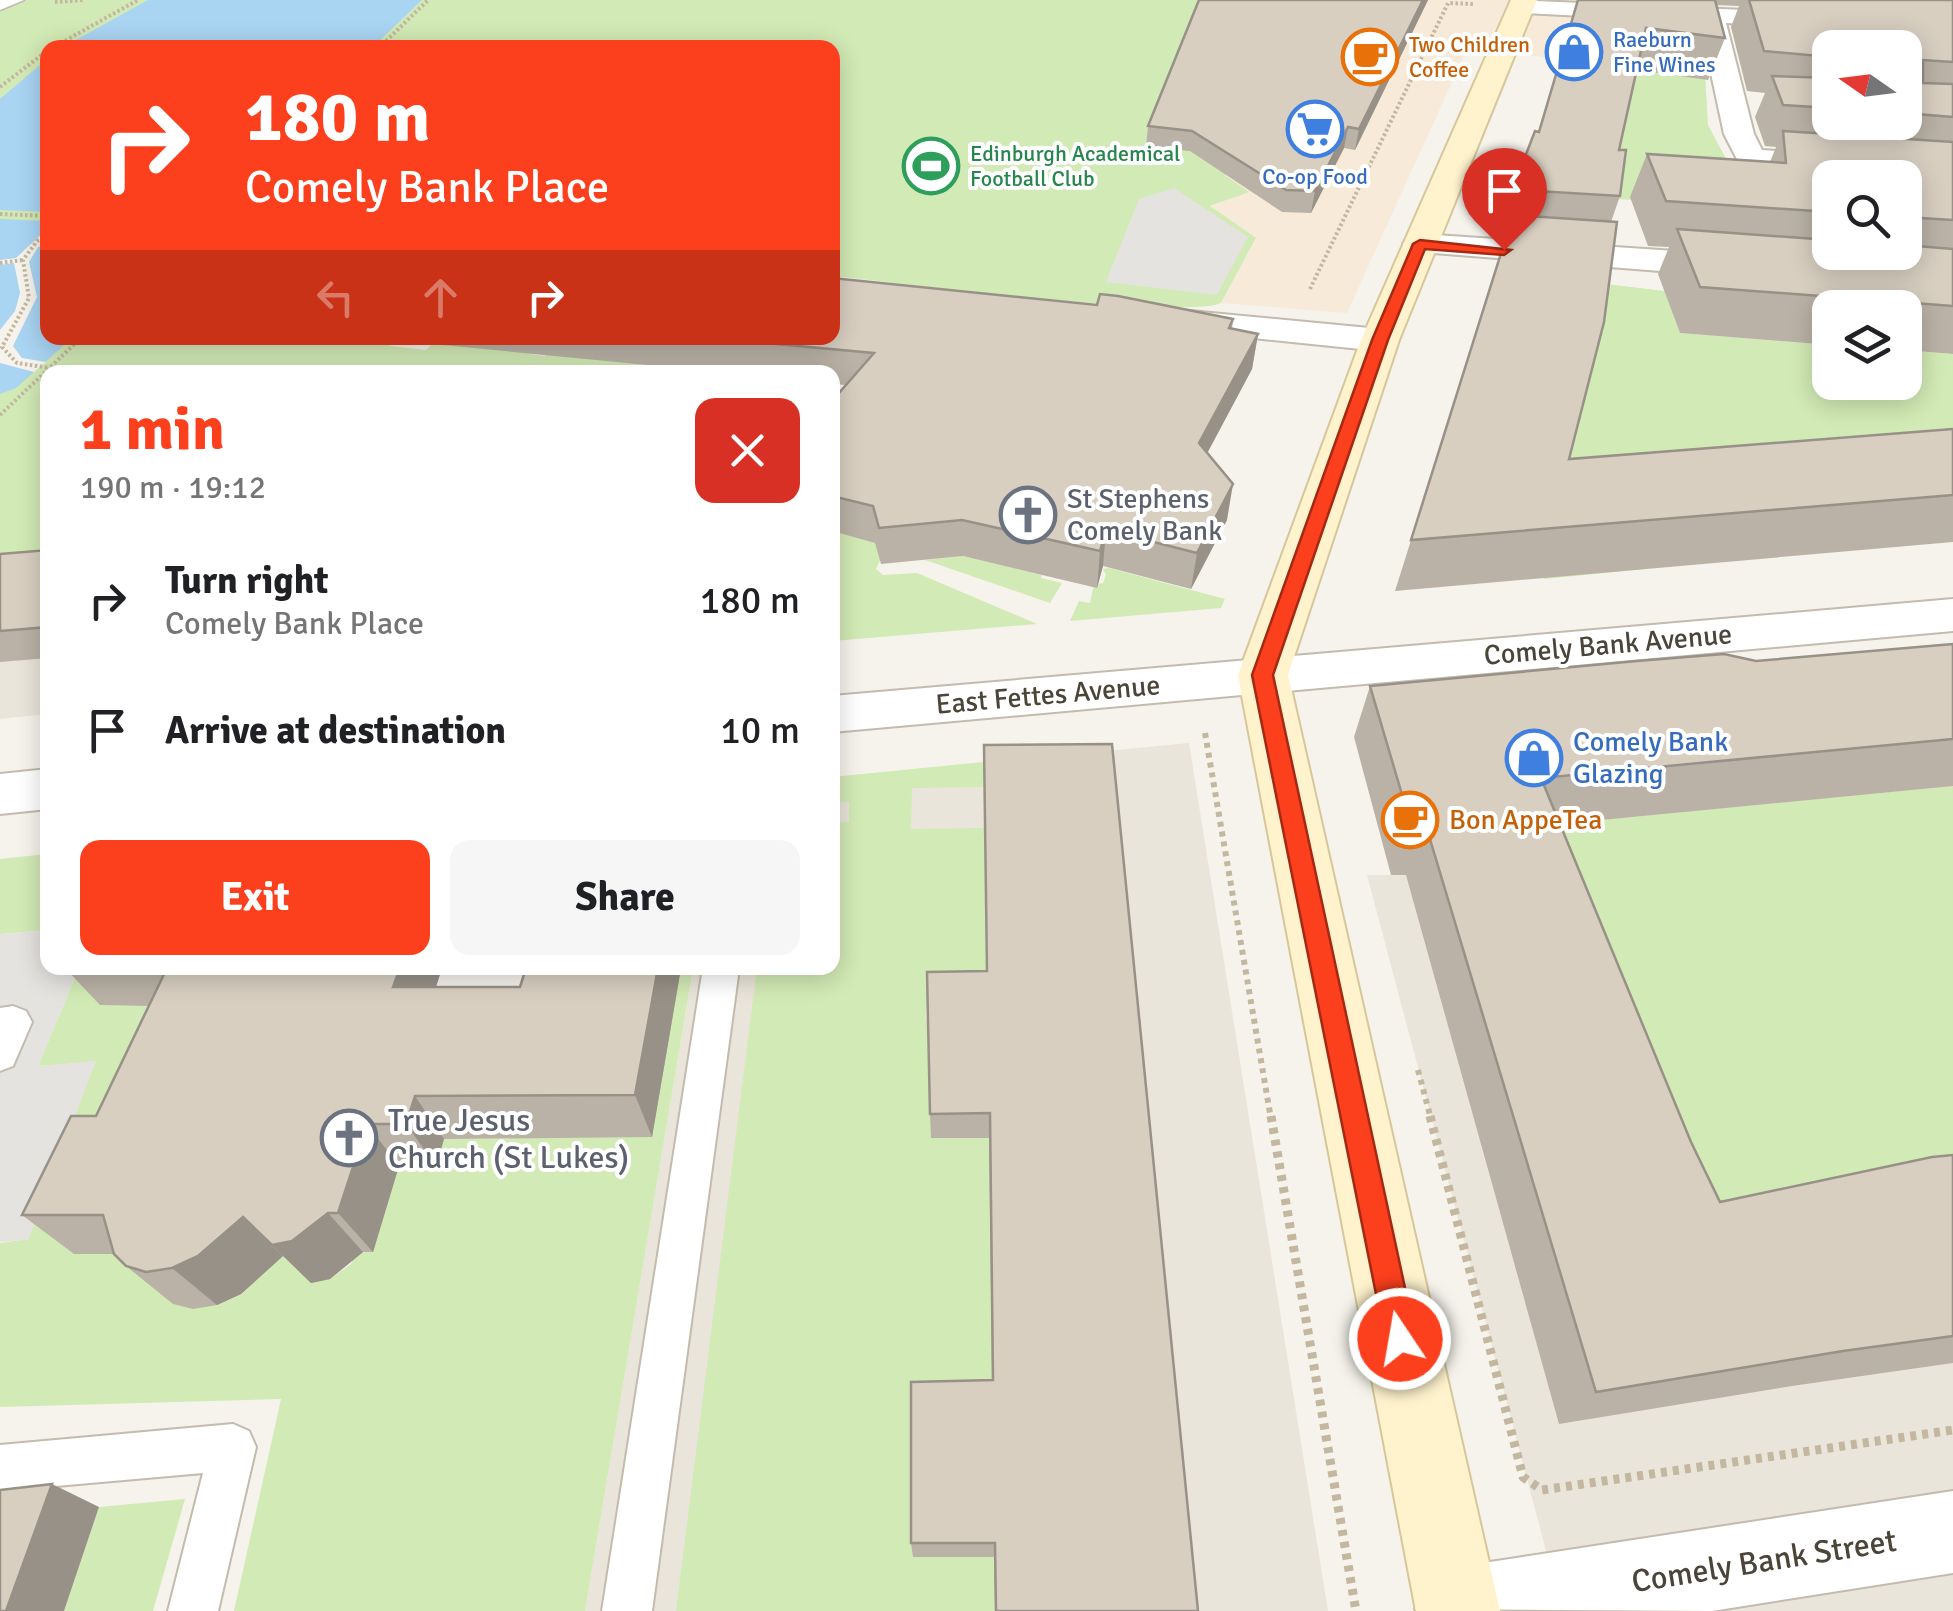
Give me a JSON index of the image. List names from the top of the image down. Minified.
{"streets":{"street":["Comely Bank Avenue","East Fettes Avenue","Comely Bank Street"]},"crossings":[["Comely Bank Avenue","East Fettes Avenue"]],"places":{"shop":["Raeburn Fine Wines","Comely Bank Glazing"],"cafe":["Two Children Coffee","Bon AppeTea"],"supermarket":["Co-op Food"],"sports":["Edinburgh Academical Football Club"],"church":["St Stephens Comely Bank","True Jesus Church (St Lukes)"]},"north":"left","page":{"turn":["180 m","Comely Bank Place"],"heading":["1 min","190 m · 19:12"],"list":[{"name":"Turn right","note":"Comely Bank Place","value":"180 m"},{"name":"Arrive at destination","value":"10 m"}],"buttons":["Exit","Share"]}}
